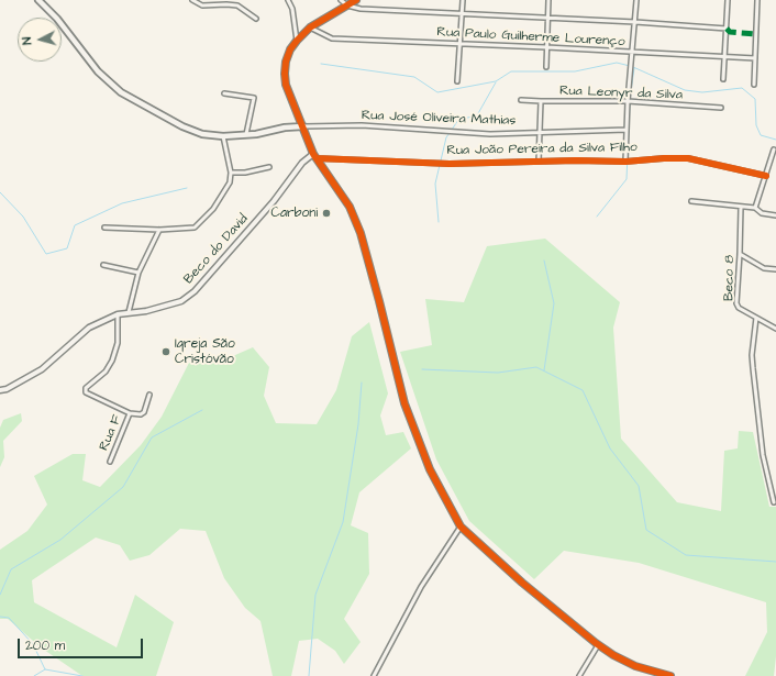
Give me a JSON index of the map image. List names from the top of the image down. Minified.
{"streets":{"street":["Rua Paulo Guilherme Lourenço","Rua Leonyr da Silva","Rua José Oliveira Mathias","Rua João Pereira da Silva Filho","Beco do David","Beco 8","Rua F"]},"crossings":[["Rua João Pereira da Silva Filho","Beco do David"]],"places":["Carboni","Igreja São Cristóvão"],"scale_bar":"200 m","north":"left"}
